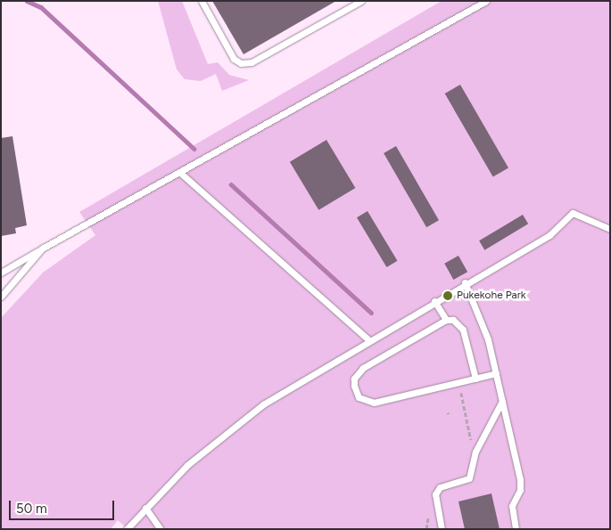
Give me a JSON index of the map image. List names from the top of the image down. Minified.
{"places":["Pukekohe Park"],"scale_bar":"50 m"}
